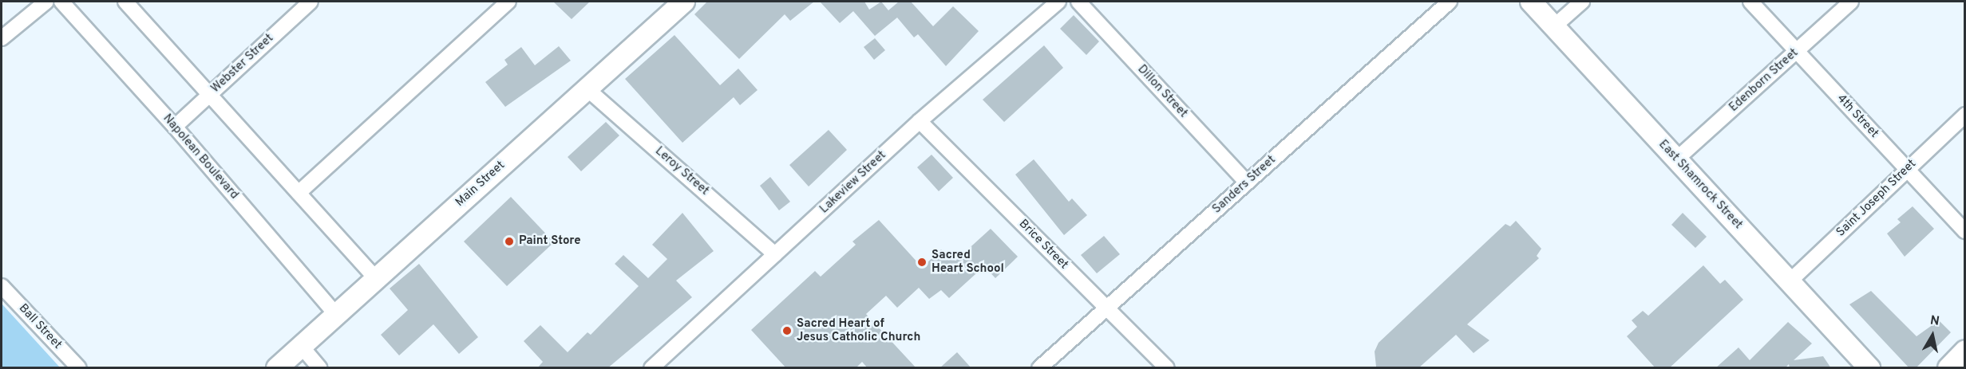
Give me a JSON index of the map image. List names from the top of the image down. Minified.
{"streets":{"main road":["Main Street","East Shamrock Street"],"street":["Webster Street","Edenborn Street","Dillon Street","4th Street","Napolean Boulevard","Leroy Street","Lakeview Street","Sanders Street","Saint Joseph Street","Brice Street","Ball Street"]},"crossings":[["Webster Street","Napolean Boulevard"],["Edenborn Street","4th Street"],["Edenborn Street","East Shamrock Street"],["Dillon Street","Sanders Street"],["4th Street","Saint Joseph Street"],["Napolean Boulevard","Main Street"],["Leroy Street","Lakeview Street"],["Leroy Street","Main Street"],["Lakeview Street","Brice Street"],["Sanders Street","Brice Street"],["East Shamrock Street","Saint Joseph Street"]],"places":["Paint Store","Sacred Heart School","Sacred Heart of Jesus Catholic Church"],"north":"top"}
